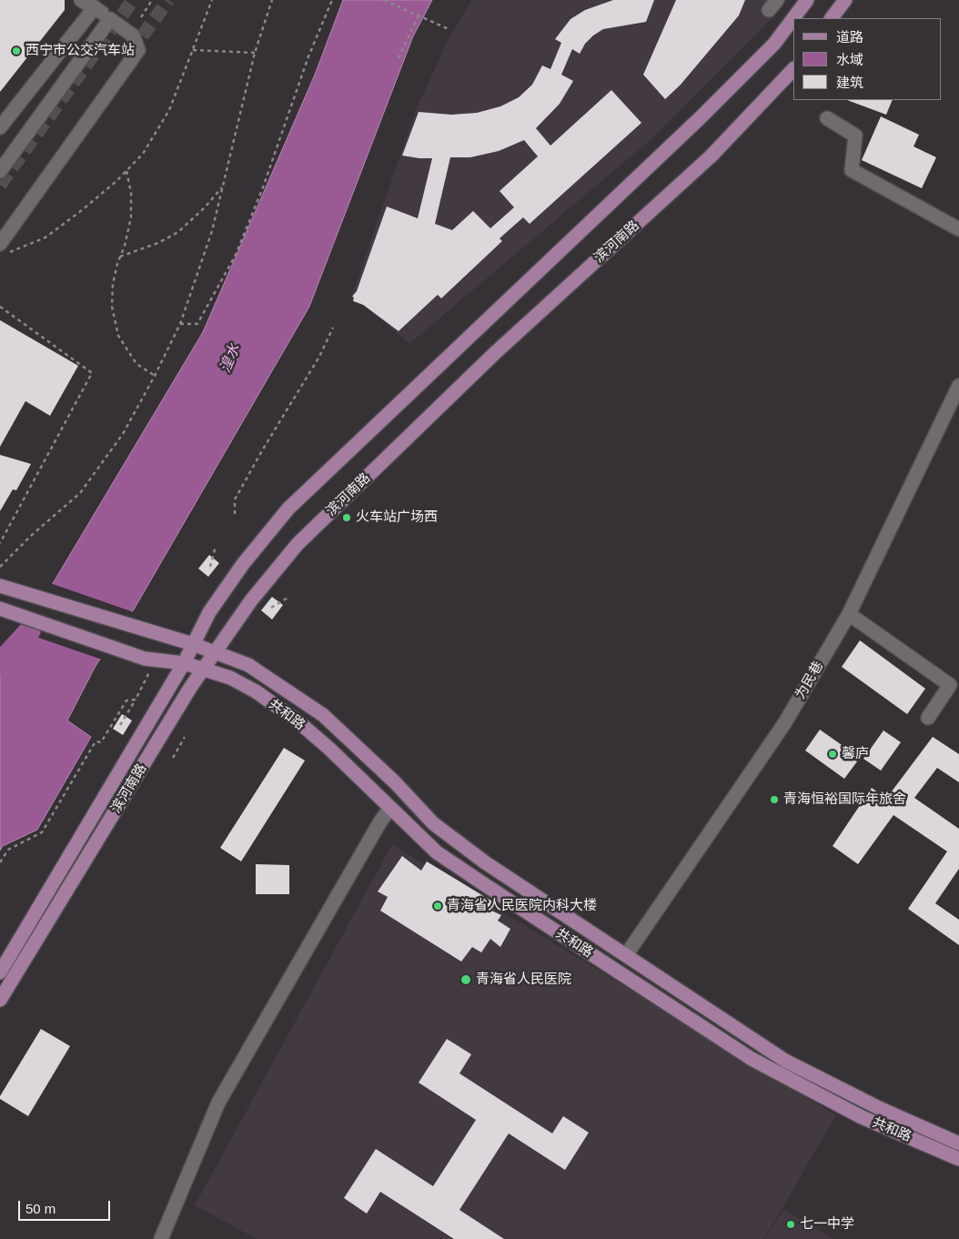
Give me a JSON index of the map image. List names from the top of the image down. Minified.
{"streets":{"main road":["滨河南路","共和路"],"street":["为民巷"]},"crossings":[["滨河南路","共和路"],["为民巷","共和路"]],"water":["湟水"],"places":["西宁市公交汽车站","火车站广场西","馨庐","青海恒裕国际年旅舍","青海省人民医院内科大楼","青海省人民医院","七一中学"],"legend":["道路","水域","建筑"],"scale_bar":"50 m"}
